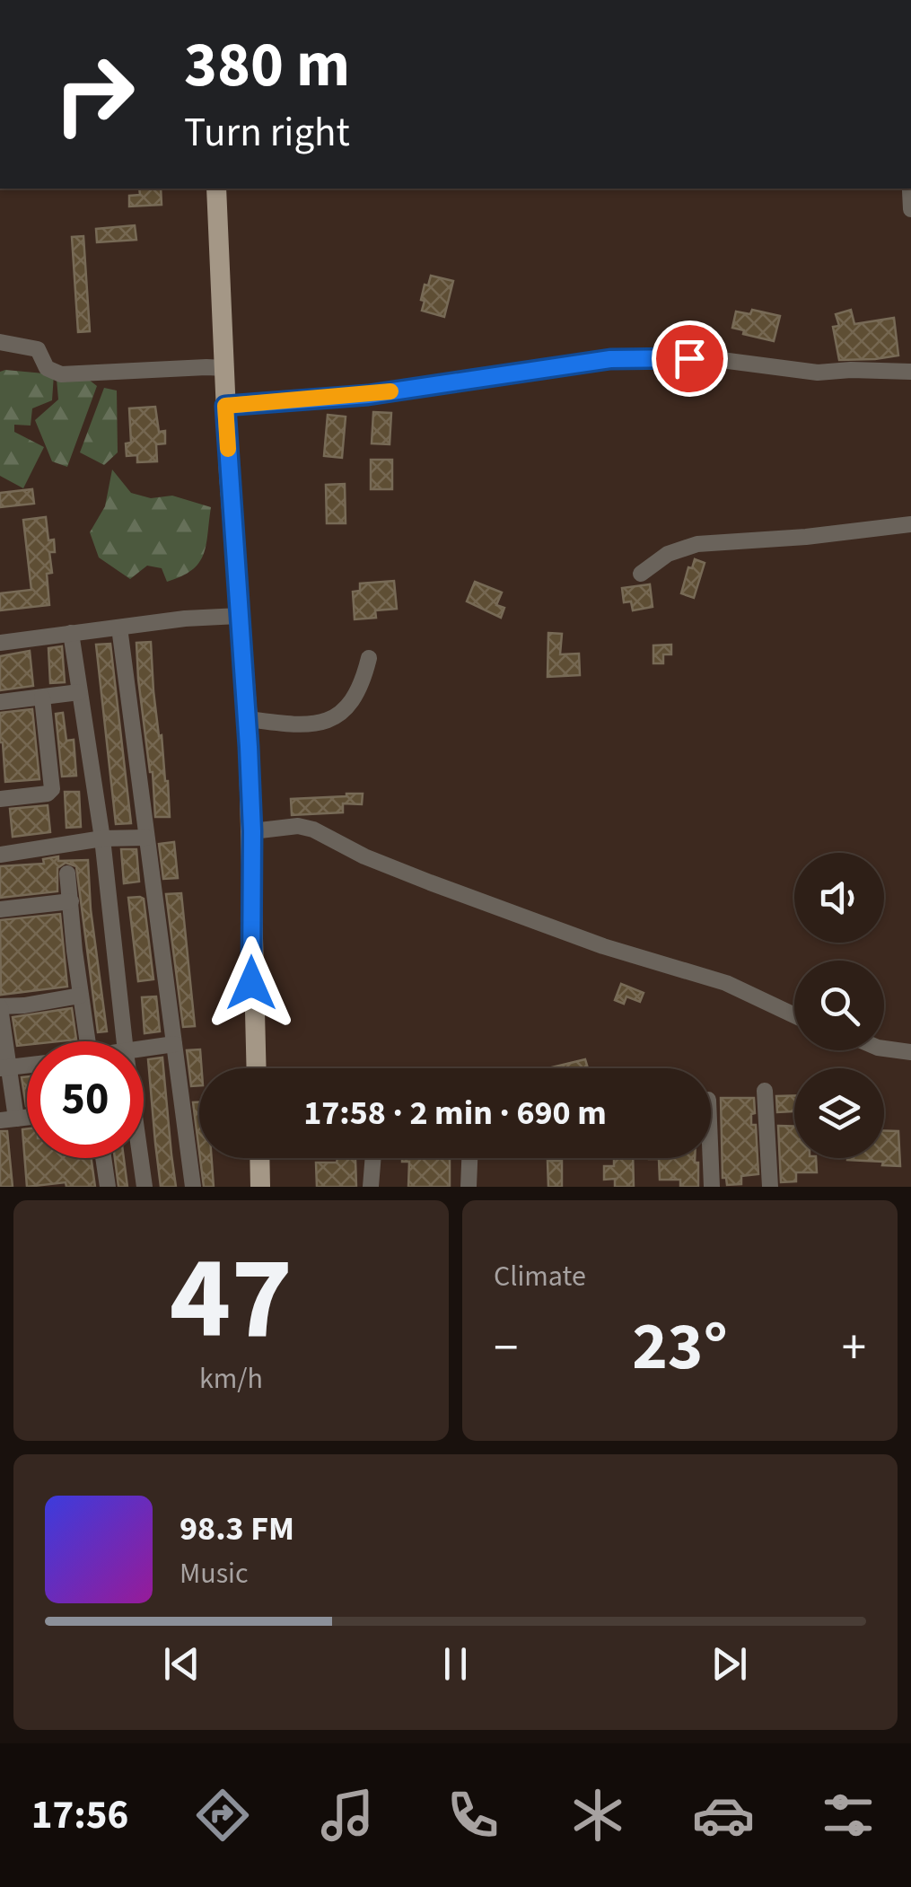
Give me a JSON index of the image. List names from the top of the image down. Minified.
{"page":{"turn":["380 m","Turn right"],"limit":"50","trip":"17:58 · 2 min · 690 m","tile":[["47","km/h"],"Climate"],"heat":["−","23°","+"],"song":["98.3 FM","Music"],"tabs":"17:56"}}
